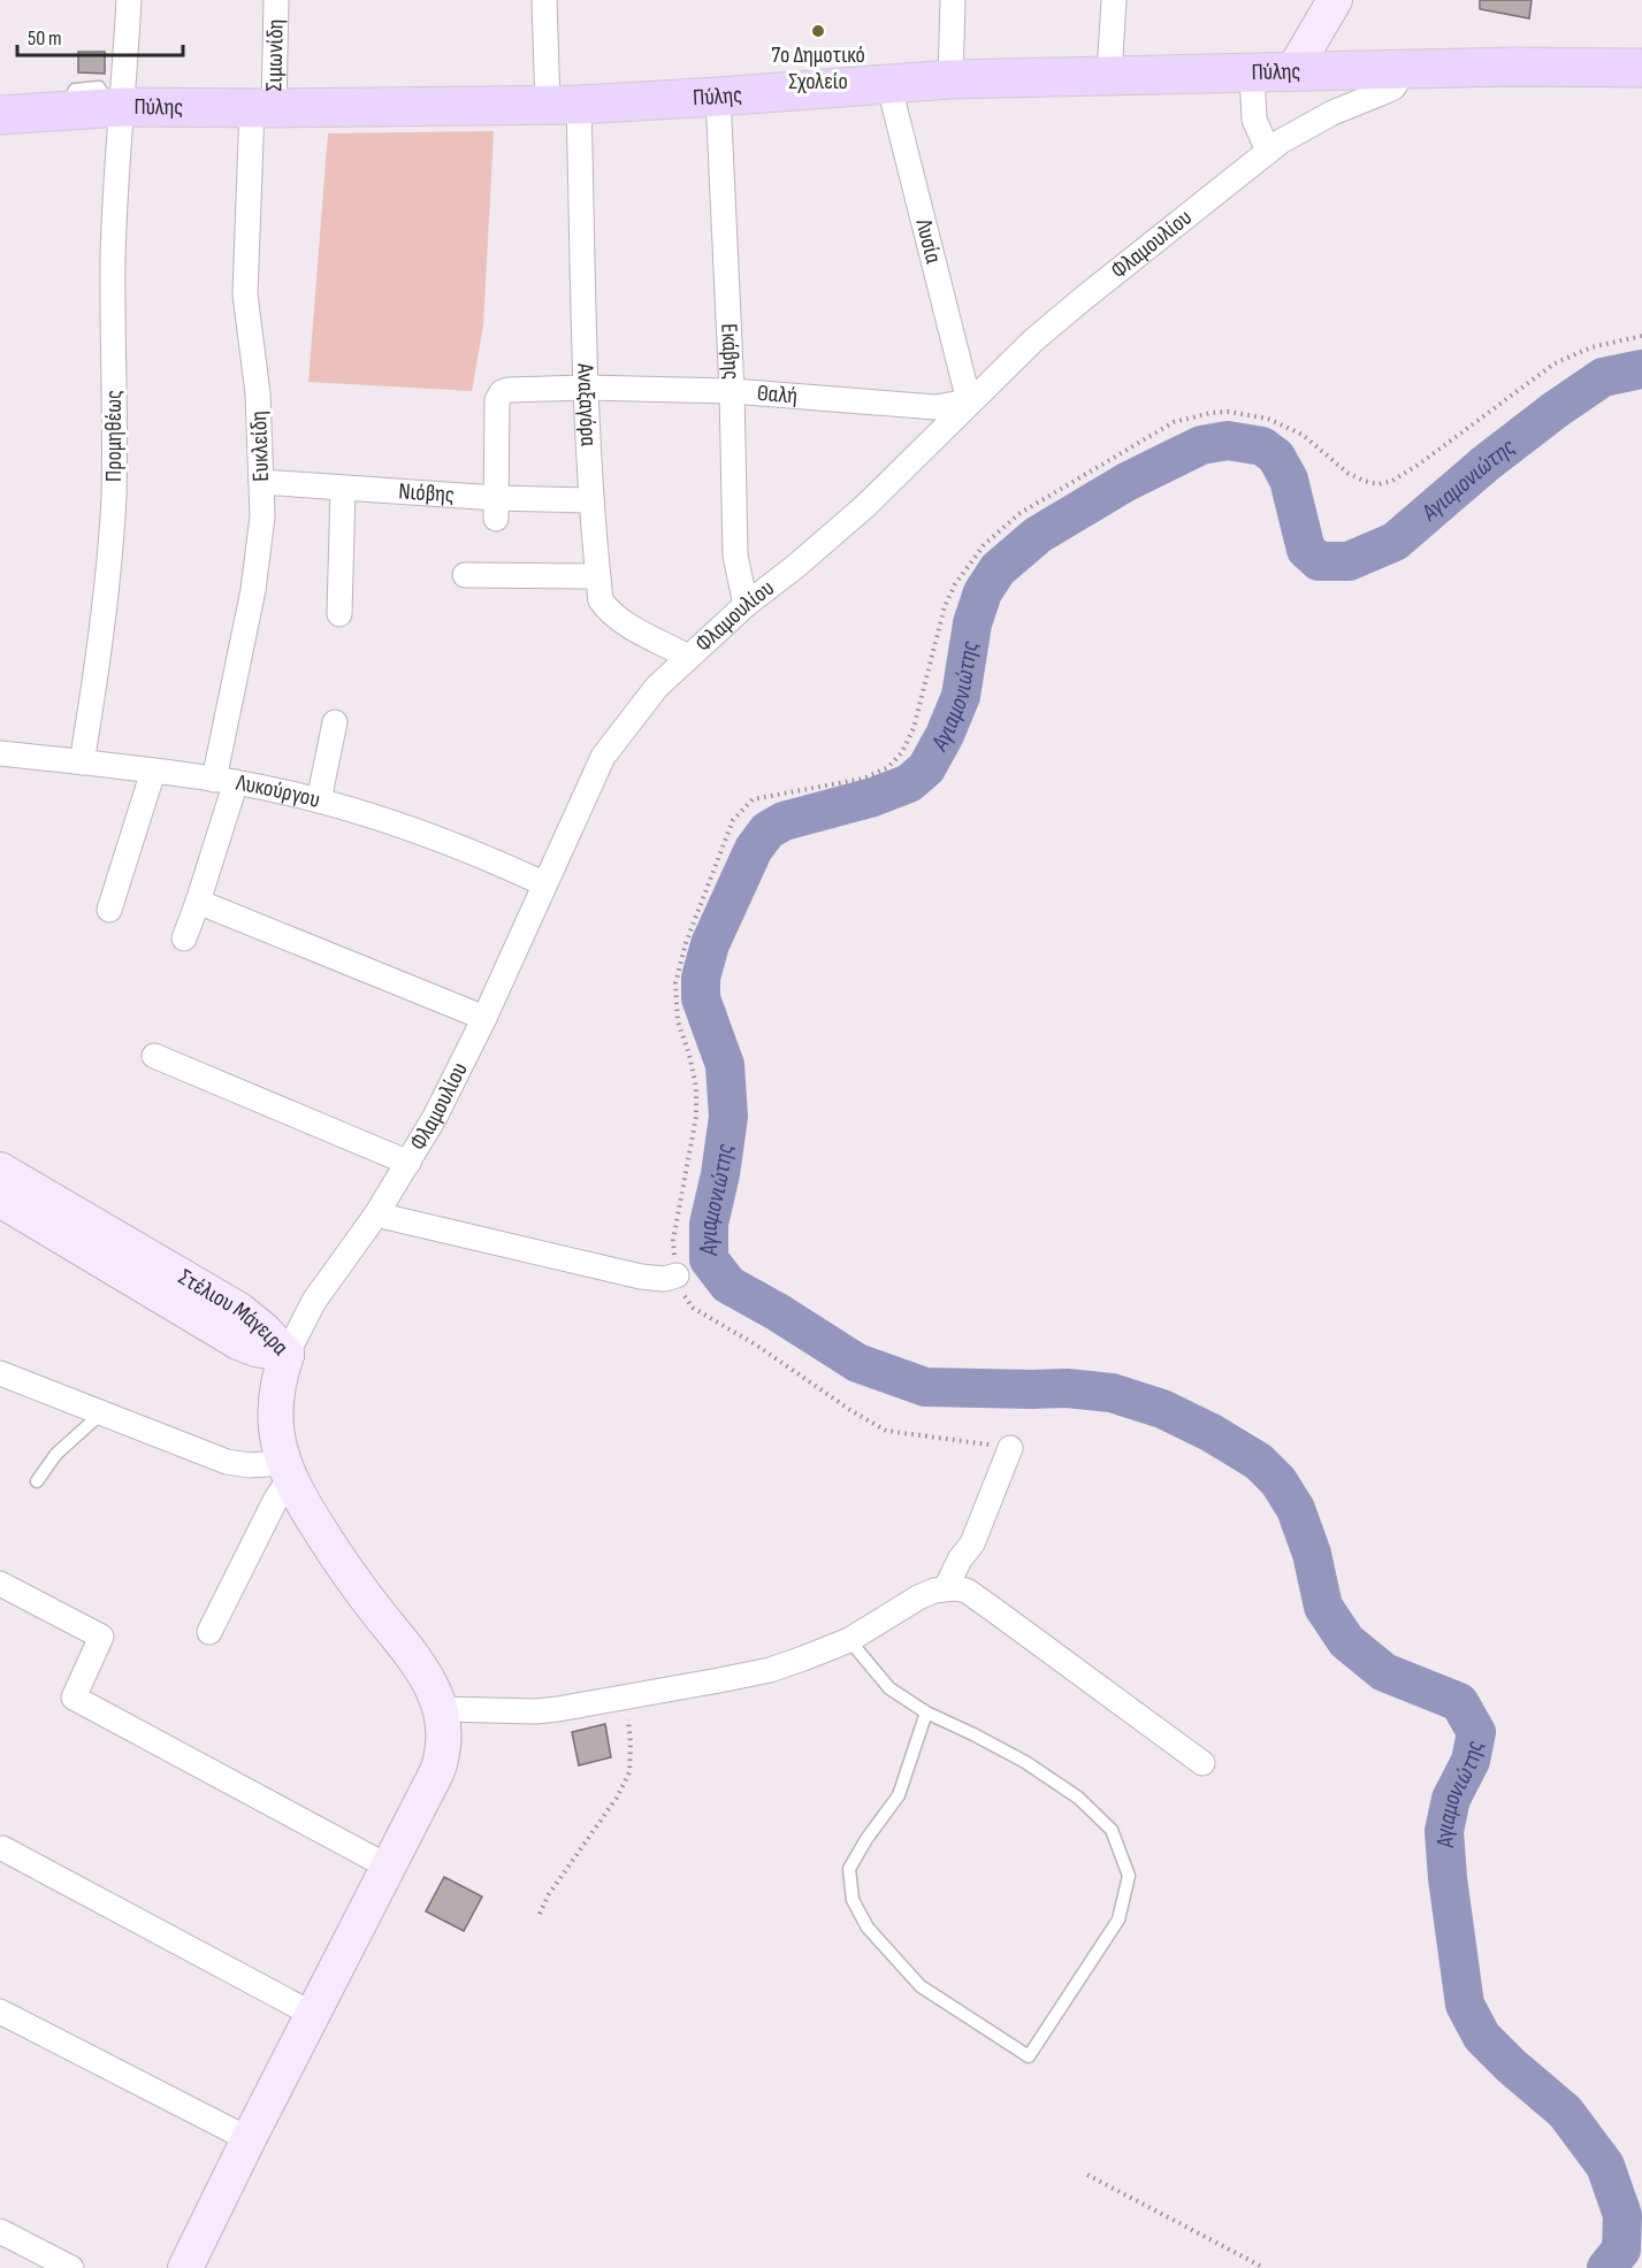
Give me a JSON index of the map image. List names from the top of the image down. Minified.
{"streets":{"main road":["Πύλης","Στέλιου Μάγειρα"],"street":["Σιμωνίδη","Λυσία","Φλαμουλίου","Εκάβης","Θαλή","Αναξαγόρα","Προμηθέως","Ευκλείδη","Νιόβης","Λυκούργου"]},"crossings":[["Σιμωνίδη","Πύλης"],["Σιμωνίδη","Ευκλείδη"],["Πύλης","Λυσία"],["Πύλης","Φλαμουλίου"],["Πύλης","Εκάβης"],["Πύλης","Αναξαγόρα"],["Πύλης","Προμηθέως"],["Πύλης","Ευκλείδη"],["Λυσία","Φλαμουλίου"],["Λυσία","Θαλή"],["Φλαμουλίου","Εκάβης"],["Φλαμουλίου","Θαλή"],["Φλαμουλίου","Αναξαγόρα"],["Φλαμουλίου","Λυκούργου"],["Φλαμουλίου","Στέλιου Μάγειρα"],["Εκάβης","Θαλή"],["Θαλή","Αναξαγόρα"],["Θαλή","Νιόβης"],["Αναξαγόρα","Νιόβης"],["Προμηθέως","Λυκούργου"],["Ευκλείδη","Νιόβης"],["Ευκλείδη","Λυκούργου"]],"water":["Αγιαμονιώτης"],"places":["7ο Δημοτικό Σχολείο"],"scale_bar":"50 m"}
